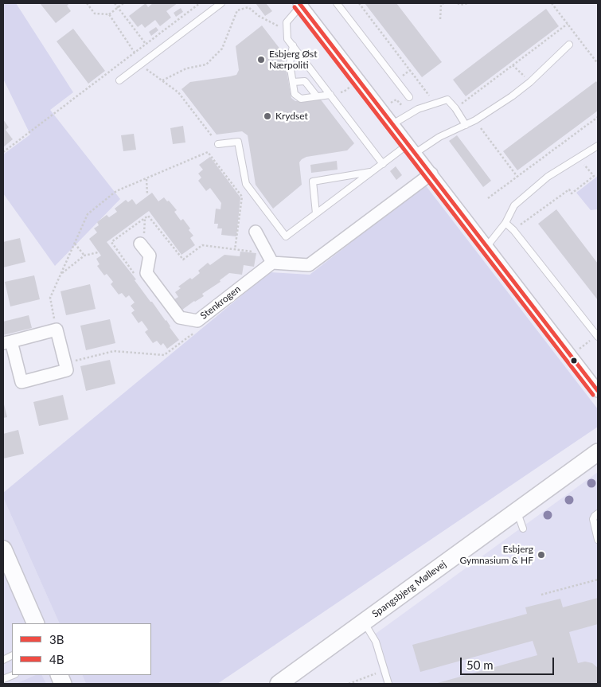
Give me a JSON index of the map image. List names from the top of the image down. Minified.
{"streets":{"street":["Stenkrogen","Spangsbjerg Møllevej"]},"places":["Esbjerg Øst Nærpoliti","Krydset","Esbjerg Gymnasium & HF"],"lines":["transit line 3B","transit line 4B"],"legend":["3B","4B"],"scale_bar":"50 m"}
